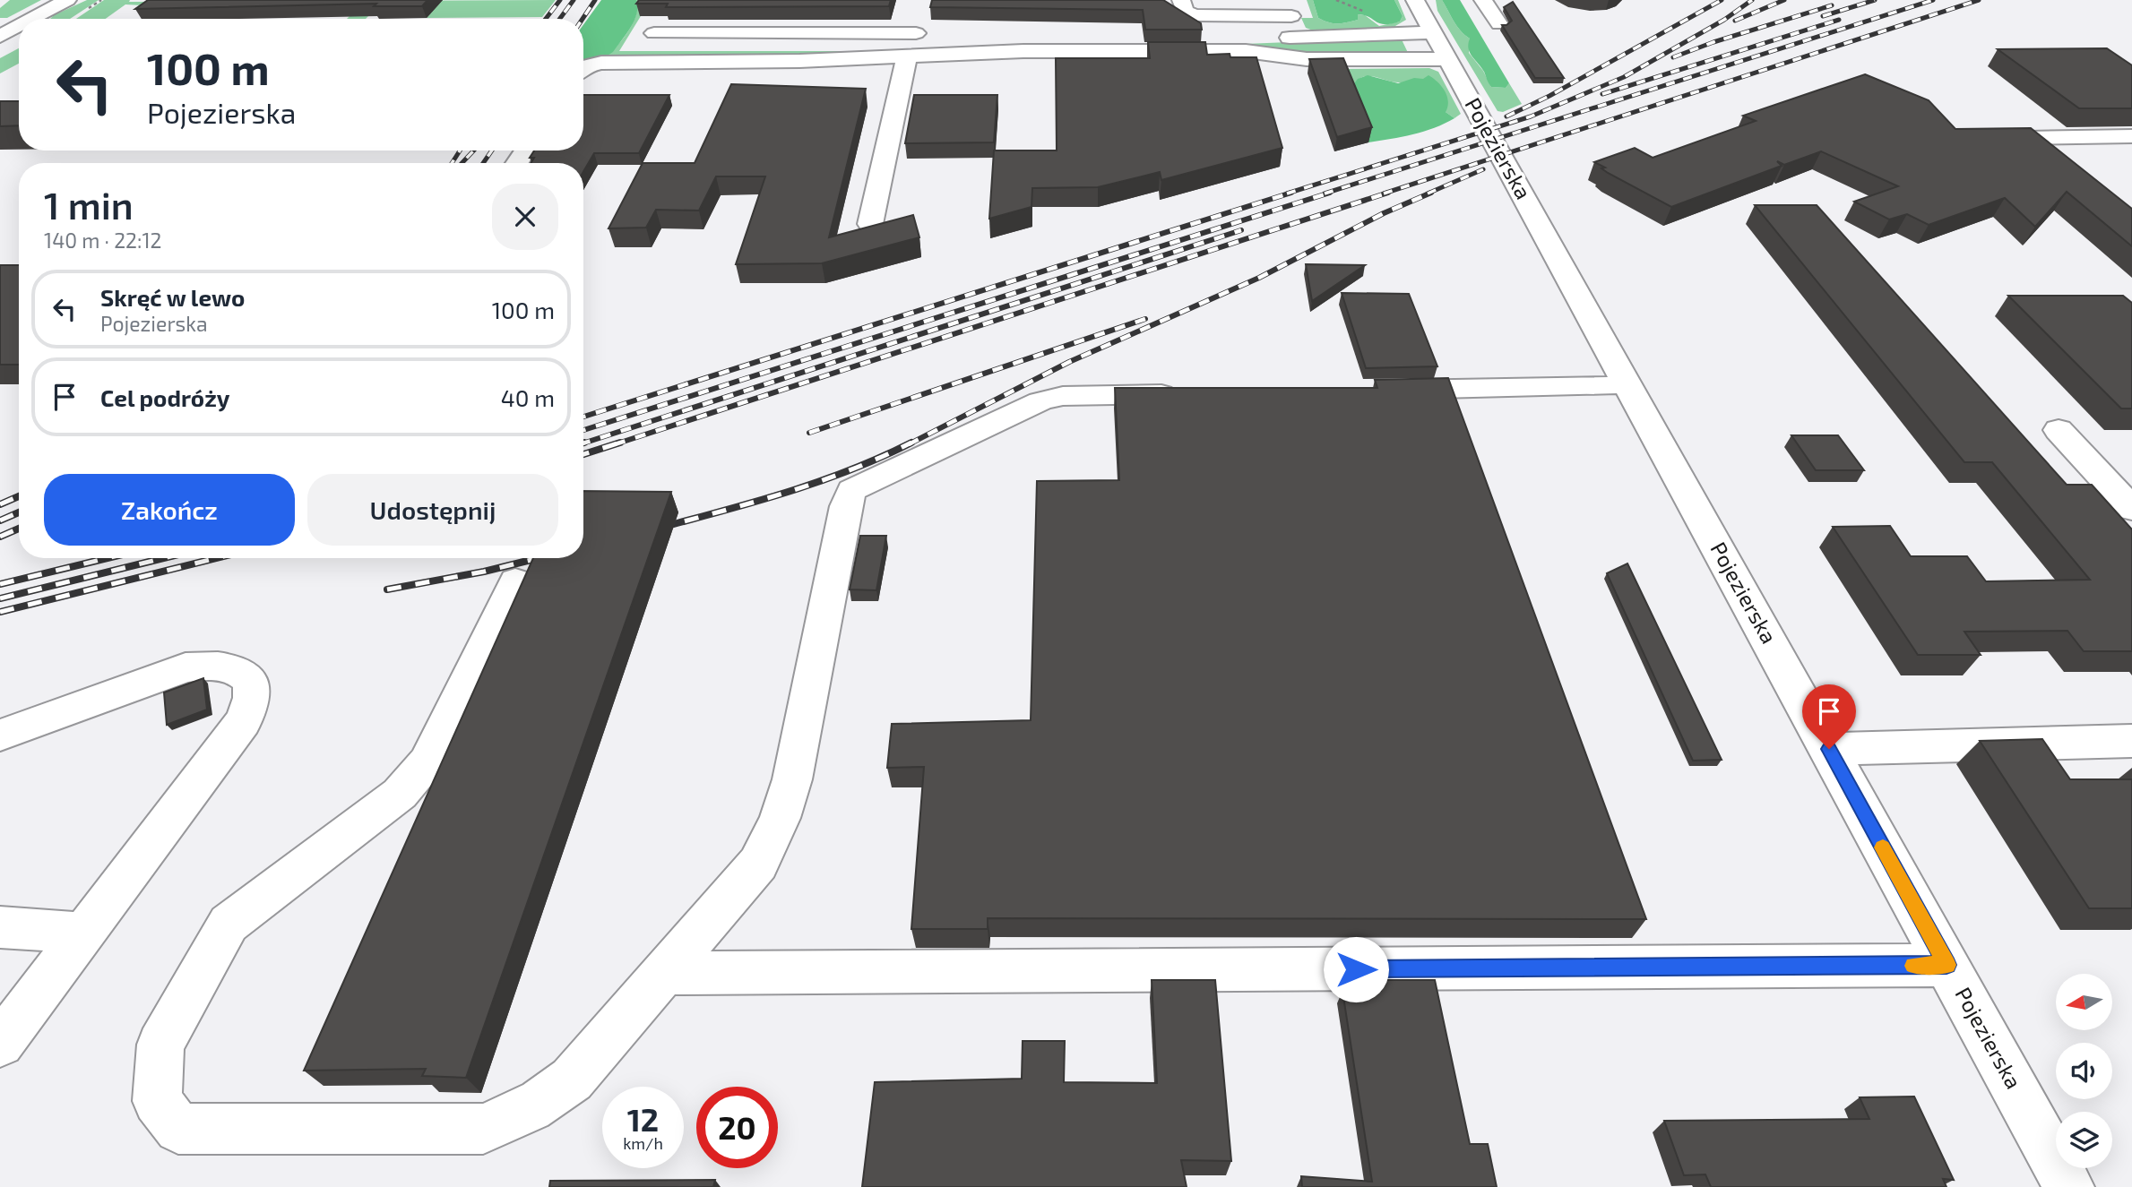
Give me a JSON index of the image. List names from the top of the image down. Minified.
{"streets":{"street":["Pojezierska"]},"north":"left","page":{"turn":["100 m","Pojezierska"],"heading":["1 min","140 m · 22:12"],"list":[{"name":"Skręć w lewo","note":"Pojezierska","value":"100 m"},{"name":"Cel podróży","value":"40 m"}],"buttons":["Zakończ","Udostępnij"],"speed":"12 km/h","limit":"20"}}
